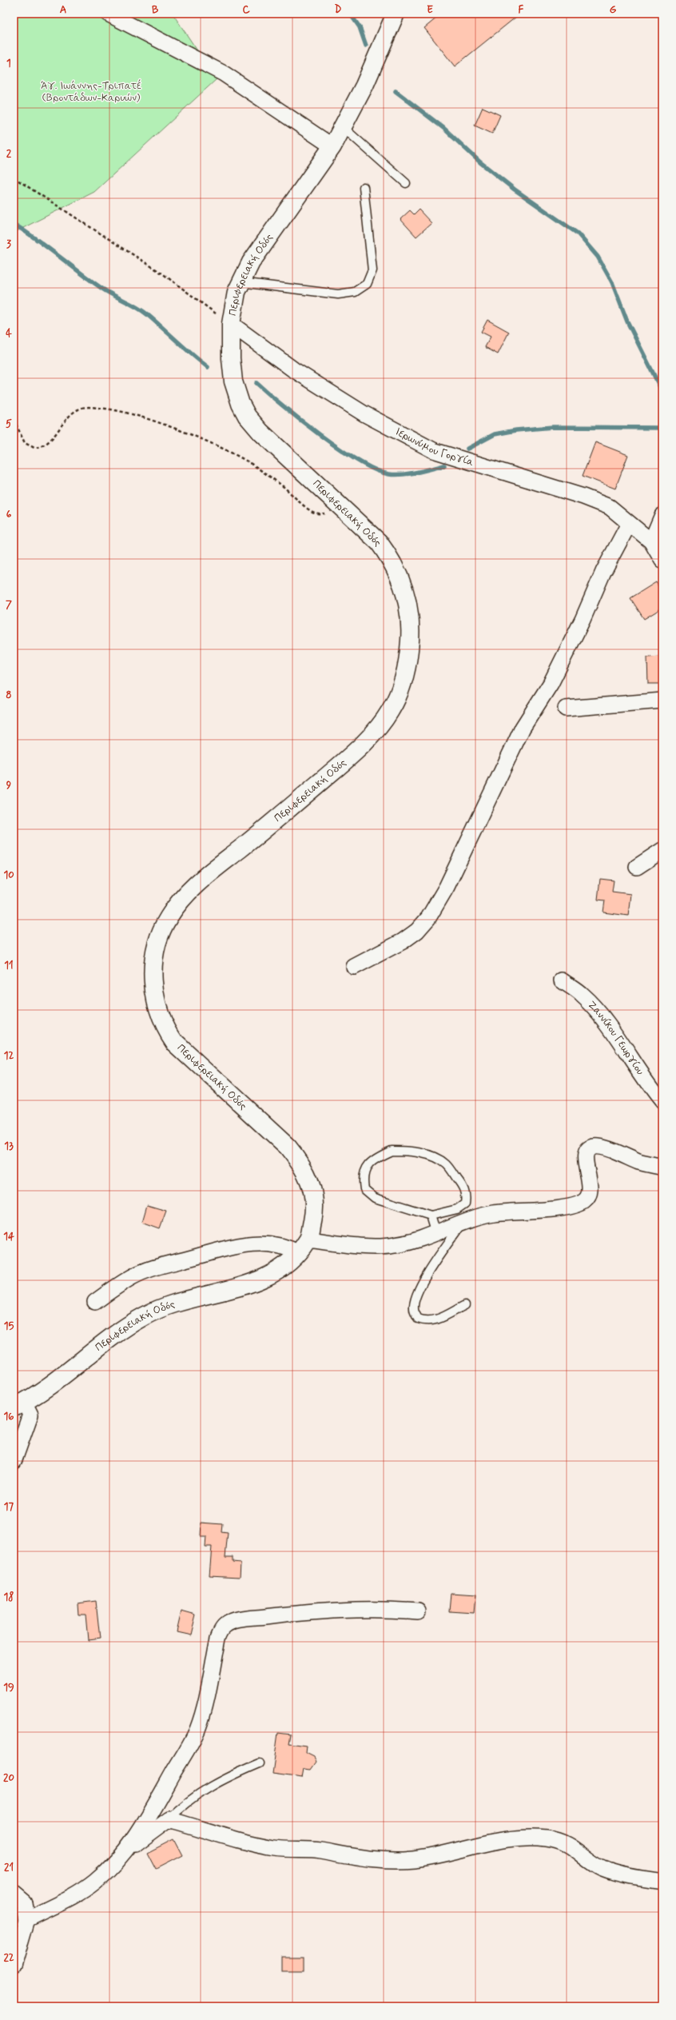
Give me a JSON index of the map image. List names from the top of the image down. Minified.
{"streets":{"main road":["Περιφερειακή Οδός"],"street":["Ιερωνύμου Γοργία","Ζαννίκου Γεωργίου"]},"crossings":[["Περιφερειακή Οδός","Ιερωνύμου Γοργία"]],"parks":["Άγ. Ιωάννης-Τριπατέ (Βροντάδων-Καρυών)"],"grid":{"columns":["A","B","C","D","E","F","G"],"rows":["1","2","3","4","5","6","7","8","9","10","11","12","13","14","15","16","17","18","19","20","21","22"]}}
